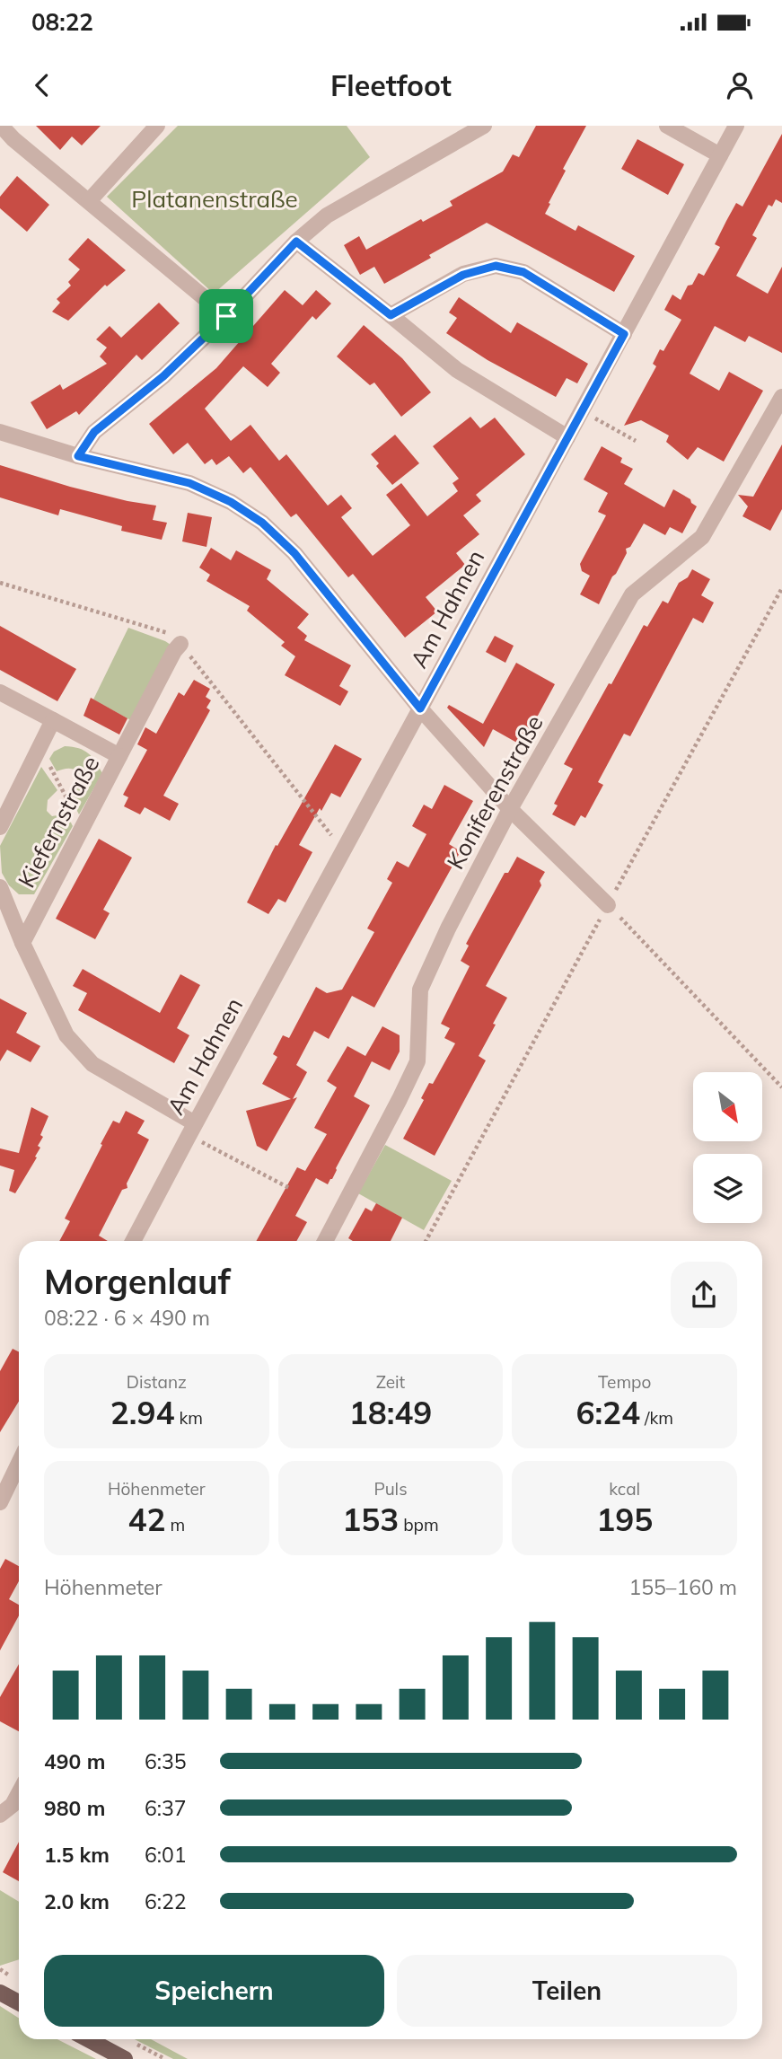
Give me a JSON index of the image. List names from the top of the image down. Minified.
{"streets":{"street":["Am Hahnen","Koniferenstraße","Kiefernstraße"]},"crossings":[["Am Hahnen","Kiefernstraße"]],"parks":["Platanenstraße"],"north":"bottom right","page":{"status":"08:22","header":"Fleetfoot","heading":["Morgenlauf","08:22 · 6 × 490 m"],"stats":[["Distanz","2.94 km"],["Zeit","18:49"],["Tempo","6:24 /km"],["Höhenmeter","42 m"],["Puls","153 bpm"],["kcal","195"]],"chart":["Höhenmeter","155–160 m"],"list":[{"name":"490 m","note":"6:35"},{"name":"980 m","note":"6:37"},{"name":"1.5 km","note":"6:01"},{"name":"2.0 km","note":"6:22"}],"buttons":["Speichern","Teilen"]}}
